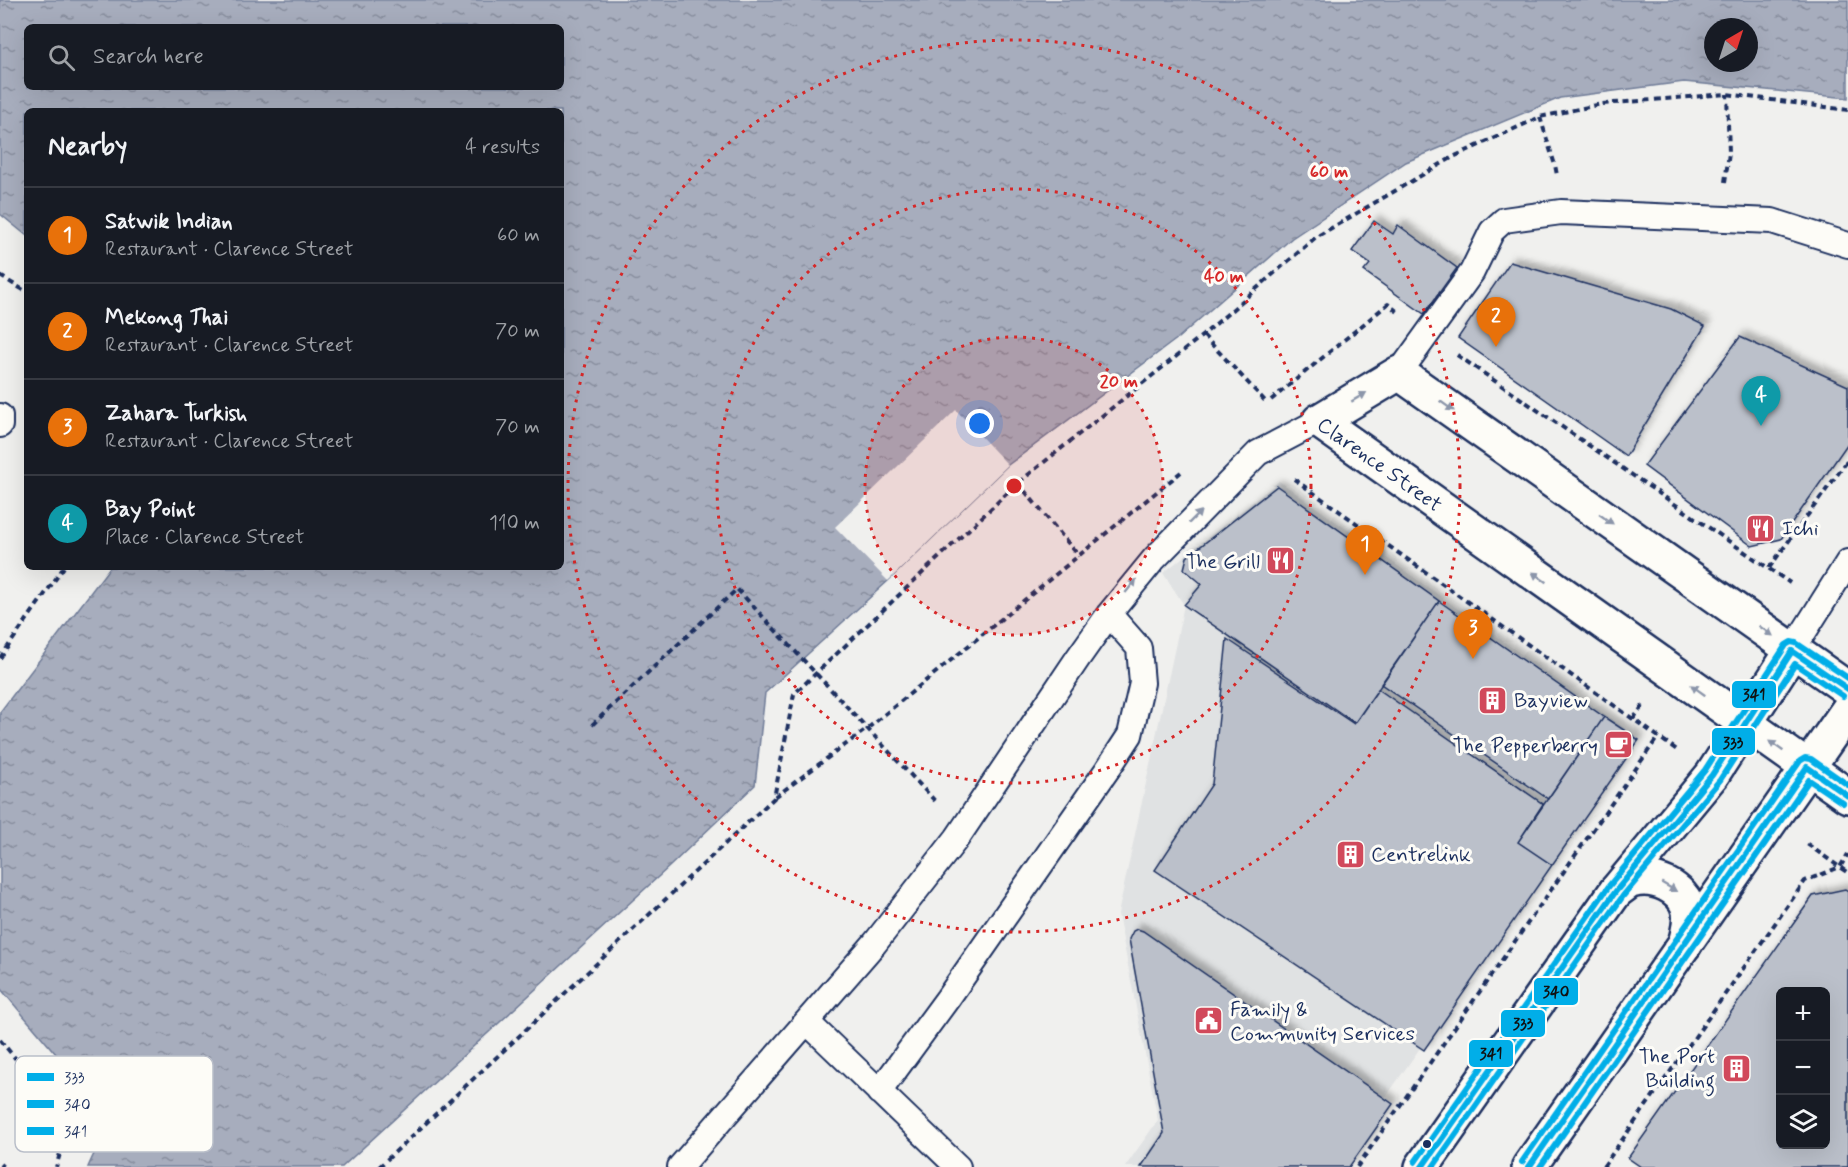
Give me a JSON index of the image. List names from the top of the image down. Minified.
{"streets":{"street":["Clarence Street"]},"places":{"restaurant":["Ichi","The Grill"],"building":["Bayview","Centrelink","The Port Building"],"cafe":["The Pepperberry"],"public building":["Family & Community Services"]},"lines":["transit line 341","transit line 333","transit line 340"],"legend":["333","340","341"],"north":"top right","page":{"search":"Search here","heading":["Nearby","4 results"],"list":[{"mark":"1","name":"Satwik Indian","note":"Restaurant · Clarence Street","value":"60 m"},{"mark":"2","name":"Mekong Thai","note":"Restaurant · Clarence Street","value":"70 m"},{"mark":"3","name":"Zahara Turkish","note":"Restaurant · Clarence Street","value":"70 m"},{"mark":"4","name":"Bay Point","note":"Place · Clarence Street","value":"110 m"}],"pins":["2","4","1","3"],"map_buttons":["+","−"]},"rings":["60 m","40 m","20 m"]}
